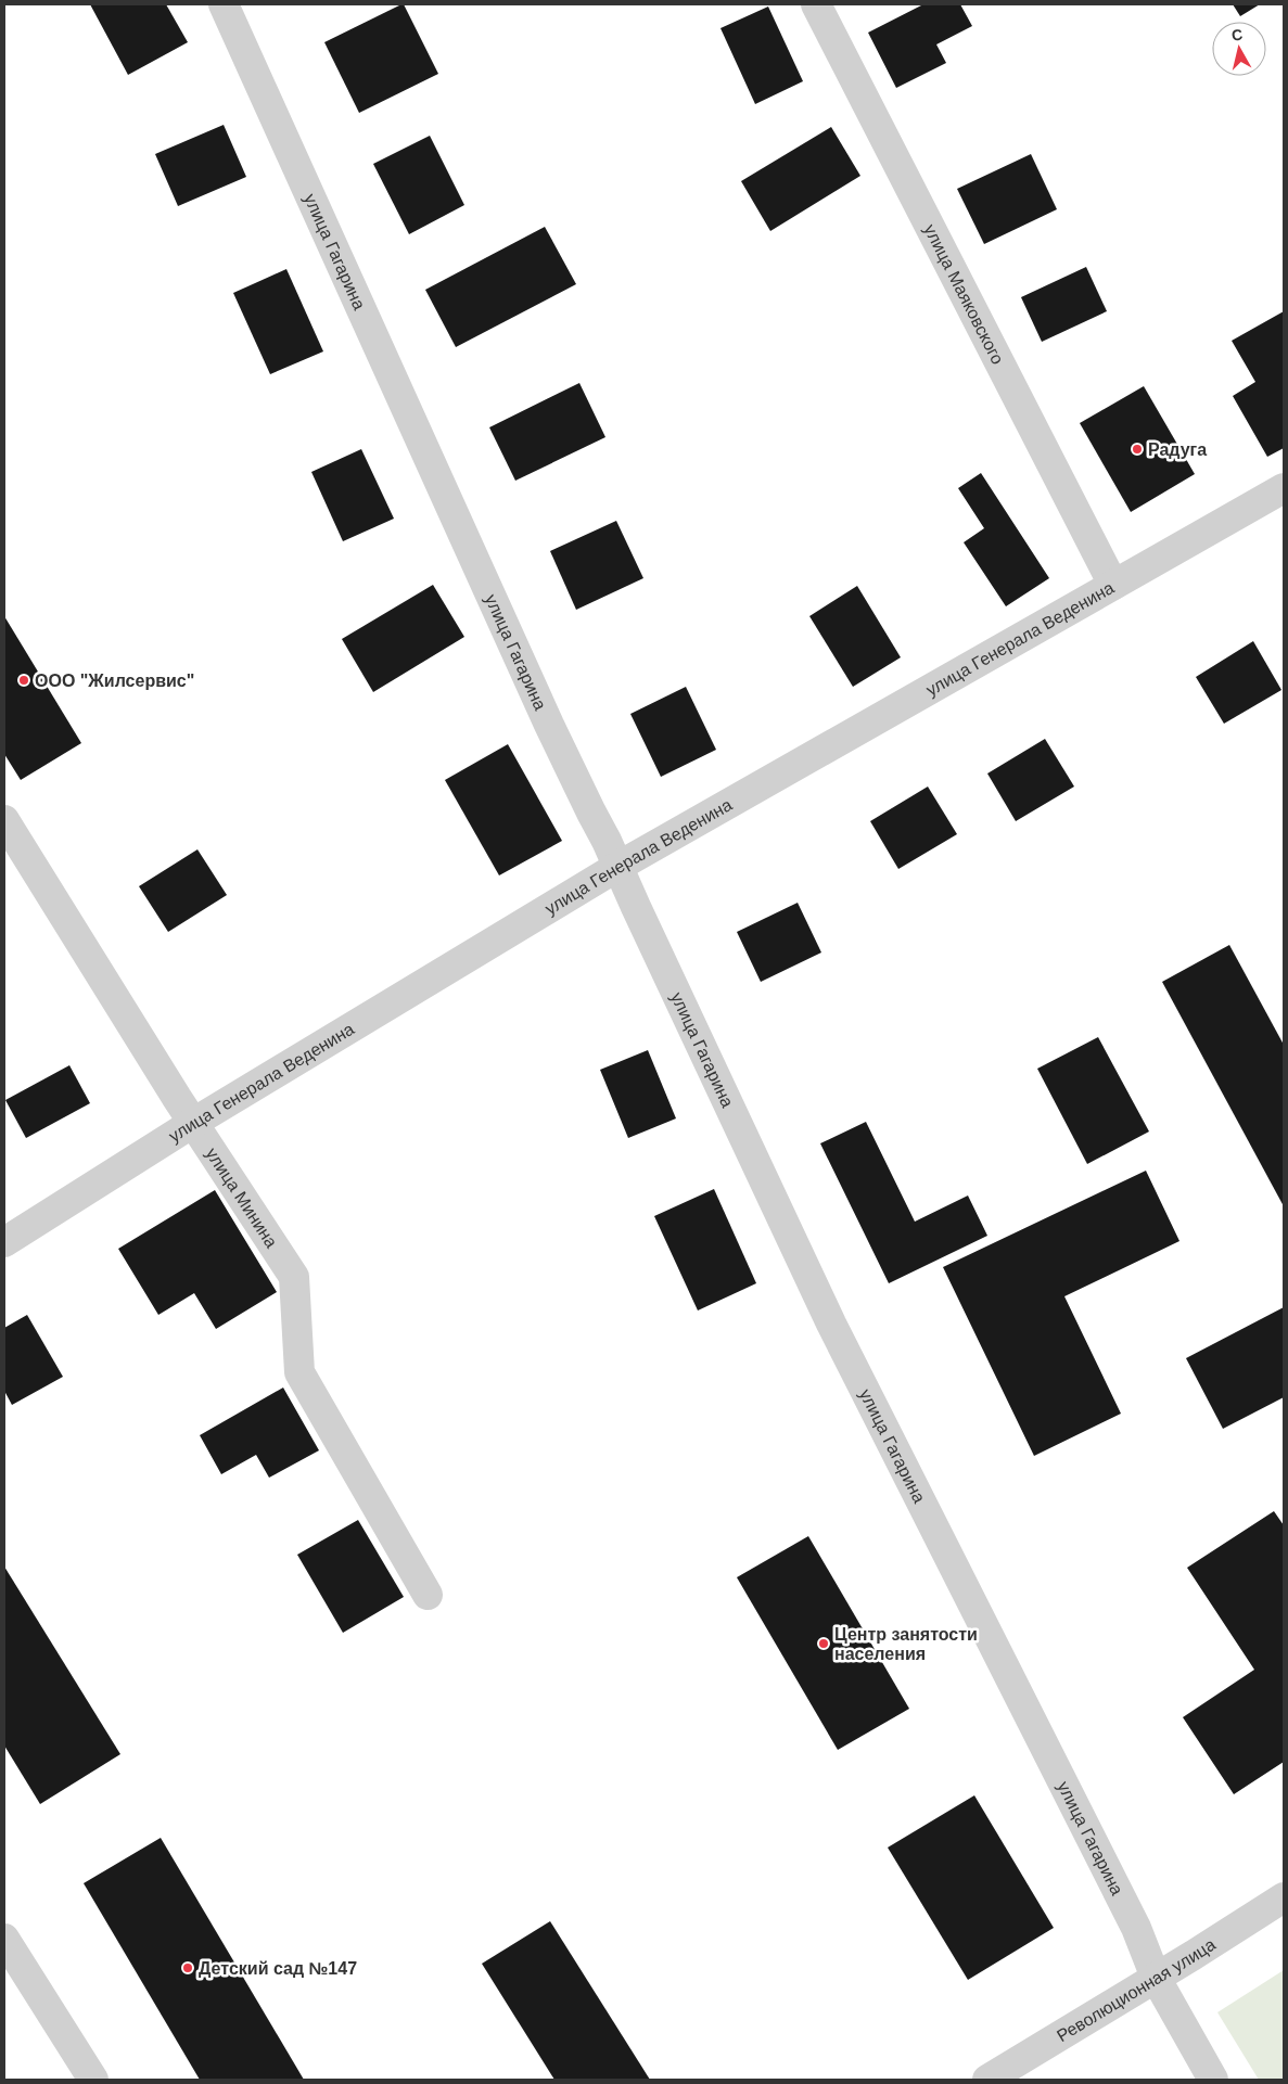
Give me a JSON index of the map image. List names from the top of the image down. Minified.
{"streets":{"street":["улица Гагарина","улица Маяковского","улица Генерала Веденина","улица Минина","Революционная улица"]},"crossings":[["улица Гагарина","улица Генерала Веденина"],["улица Гагарина","Революционная улица"],["улица Маяковского","улица Генерала Веденина"],["улица Генерала Веденина","улица Минина"]],"places":["Радуга","ООО \"Жилсервис\"","Центр занятости населения","Детский сад №147"],"north":"top"}
